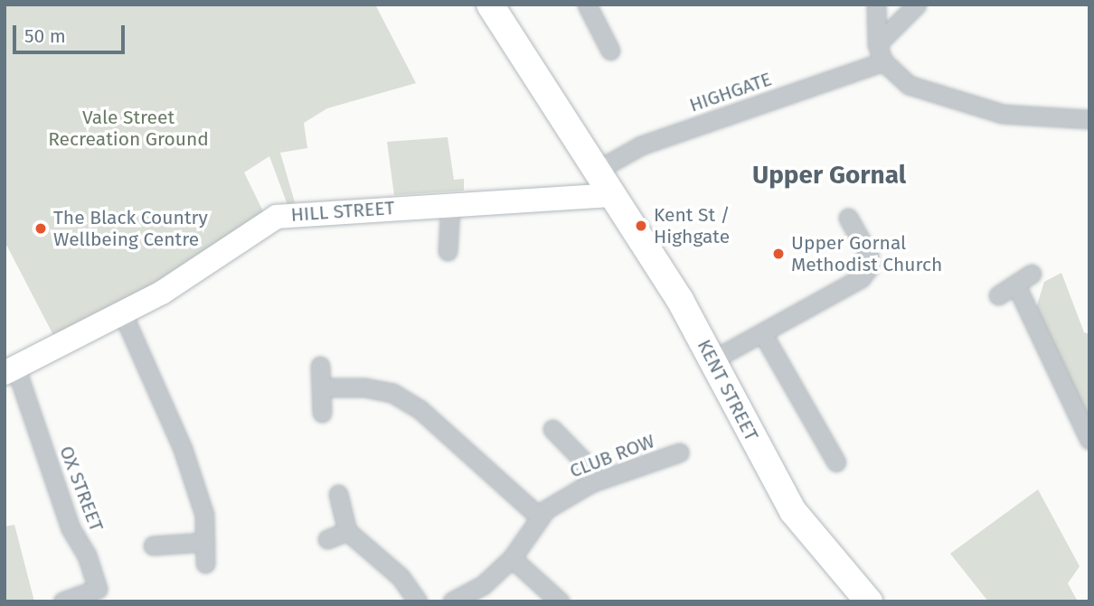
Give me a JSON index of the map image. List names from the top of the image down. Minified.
{"streets":{"main road":["KENT STREET"],"street":["HIGHGATE","HILL STREET","CLUB ROW","OX STREET"]},"crossings":[["HIGHGATE","KENT STREET"],["HILL STREET","KENT STREET"],["HILL STREET","OX STREET"]],"districts":["Upper Gornal"],"parks":["Vale Street Recreation Ground"],"places":["Kent St / Highgate","The Black Country Wellbeing Centre","Upper Gornal Methodist Church"],"scale_bar":"50 m"}
